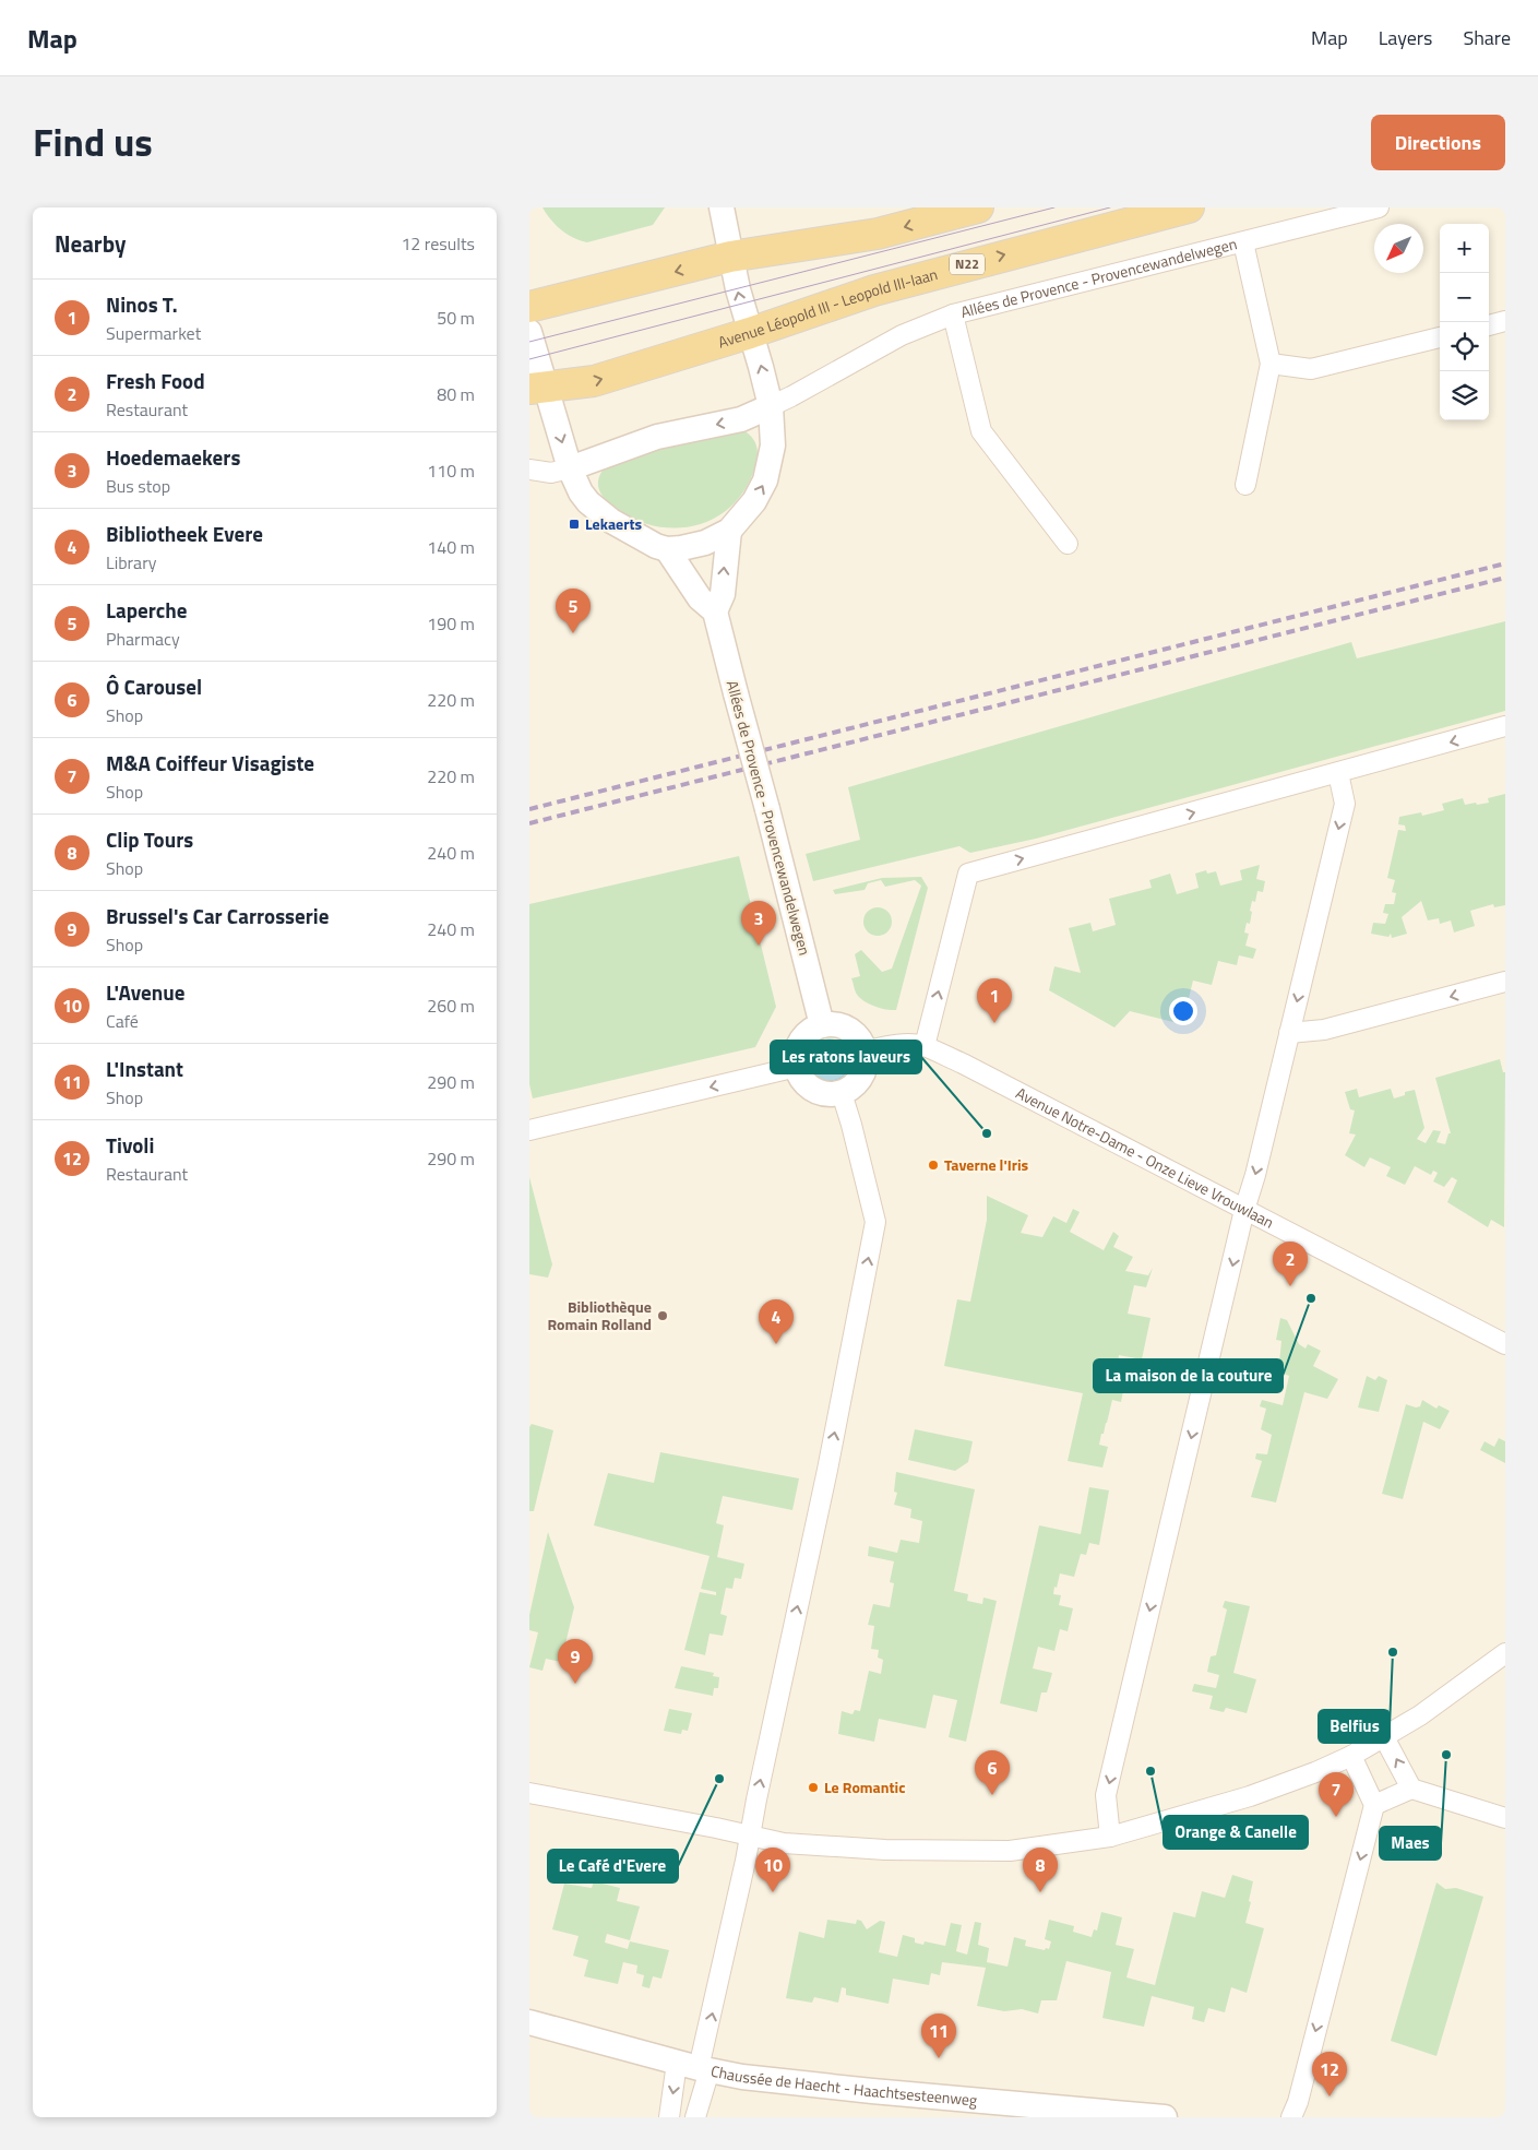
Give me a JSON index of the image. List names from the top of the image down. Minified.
{"streets":{"main road":["N22","Avenue Léopold III - Leopold III-laan"],"street":["Allées de Provence - Provencewandelwegen","Avenue Notre-Dame - Onze Lieve Vrouwlaan","Chaussée de Haecht - Haachtsesteenweg"]},"crossings":[["Allées de Provence - Provencewandelwegen","Avenue Notre-Dame - Onze Lieve Vrouwlaan"]],"places":{"transit":["Lekaerts"],"other":["Les ratons laveurs","Taverne l'Iris","La maison de la couture","Bibliothèque Romain Rolland","Belfius","Maes","Orange & Canelle","Le Café d'Evere","Le Romantic"]},"north":"bottom left","page":{"header":"Map","nav":["Map","Layers","Share"],"title":"Find us","buttons":"Directions","heading":["Nearby","12 results"],"map_buttons":["+","−"],"list":[{"mark":"1","name":"Ninos T.","note":"Supermarket","value":"50 m"},{"mark":"2","name":"Fresh Food","note":"Restaurant","value":"80 m"},{"mark":"3","name":"Hoedemaekers","note":"Bus stop","value":"110 m"},{"mark":"4","name":"Bibliotheek Evere","note":"Library","value":"140 m"},{"mark":"5","name":"Laperche","note":"Pharmacy","value":"190 m"},{"mark":"6","name":"Ô Carousel","note":"Shop","value":"220 m"},{"mark":"7","name":"M&A Coiffeur Visagiste","note":"Shop","value":"220 m"},{"mark":"8","name":"Clip Tours","note":"Shop","value":"240 m"},{"mark":"9","name":"Brussel's Car Carrosserie","note":"Shop","value":"240 m"},{"mark":"10","name":"L'Avenue","note":"Café","value":"260 m"},{"mark":"11","name":"L'Instant","note":"Shop","value":"290 m"},{"mark":"12","name":"Tivoli","note":"Restaurant","value":"290 m"}],"pins":["5","3","1","2","4","9","6","7","8","10","11","12"]}}
